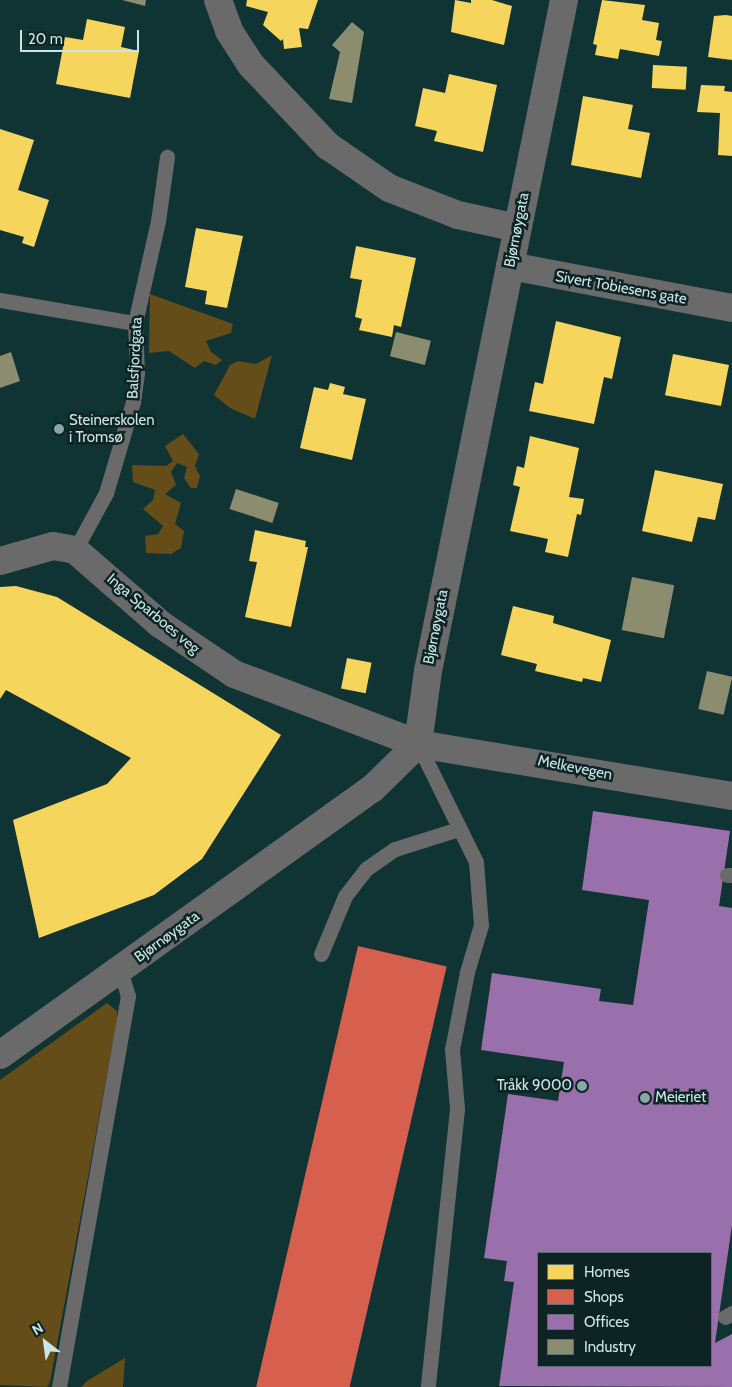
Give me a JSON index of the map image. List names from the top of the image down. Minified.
{"streets":{"street":["Bjørnøygata","Sivert Tobiesens gate","Inga Sparboes veg","Melkevegen"],"lane":["Balsfjordgata"]},"crossings":[["Bjørnøygata","Sivert Tobiesens gate"],["Bjørnøygata","Inga Sparboes veg"],["Bjørnøygata","Melkevegen"],["Balsfjordgata","Inga Sparboes veg"],["Inga Sparboes veg","Melkevegen"]],"places":["Steinerskolen i Tromsø","Tråkk 9000","Meieriet"],"legend":["Homes","Shops","Offices","Industry"],"scale_bar":"20 m","north":"top left"}
